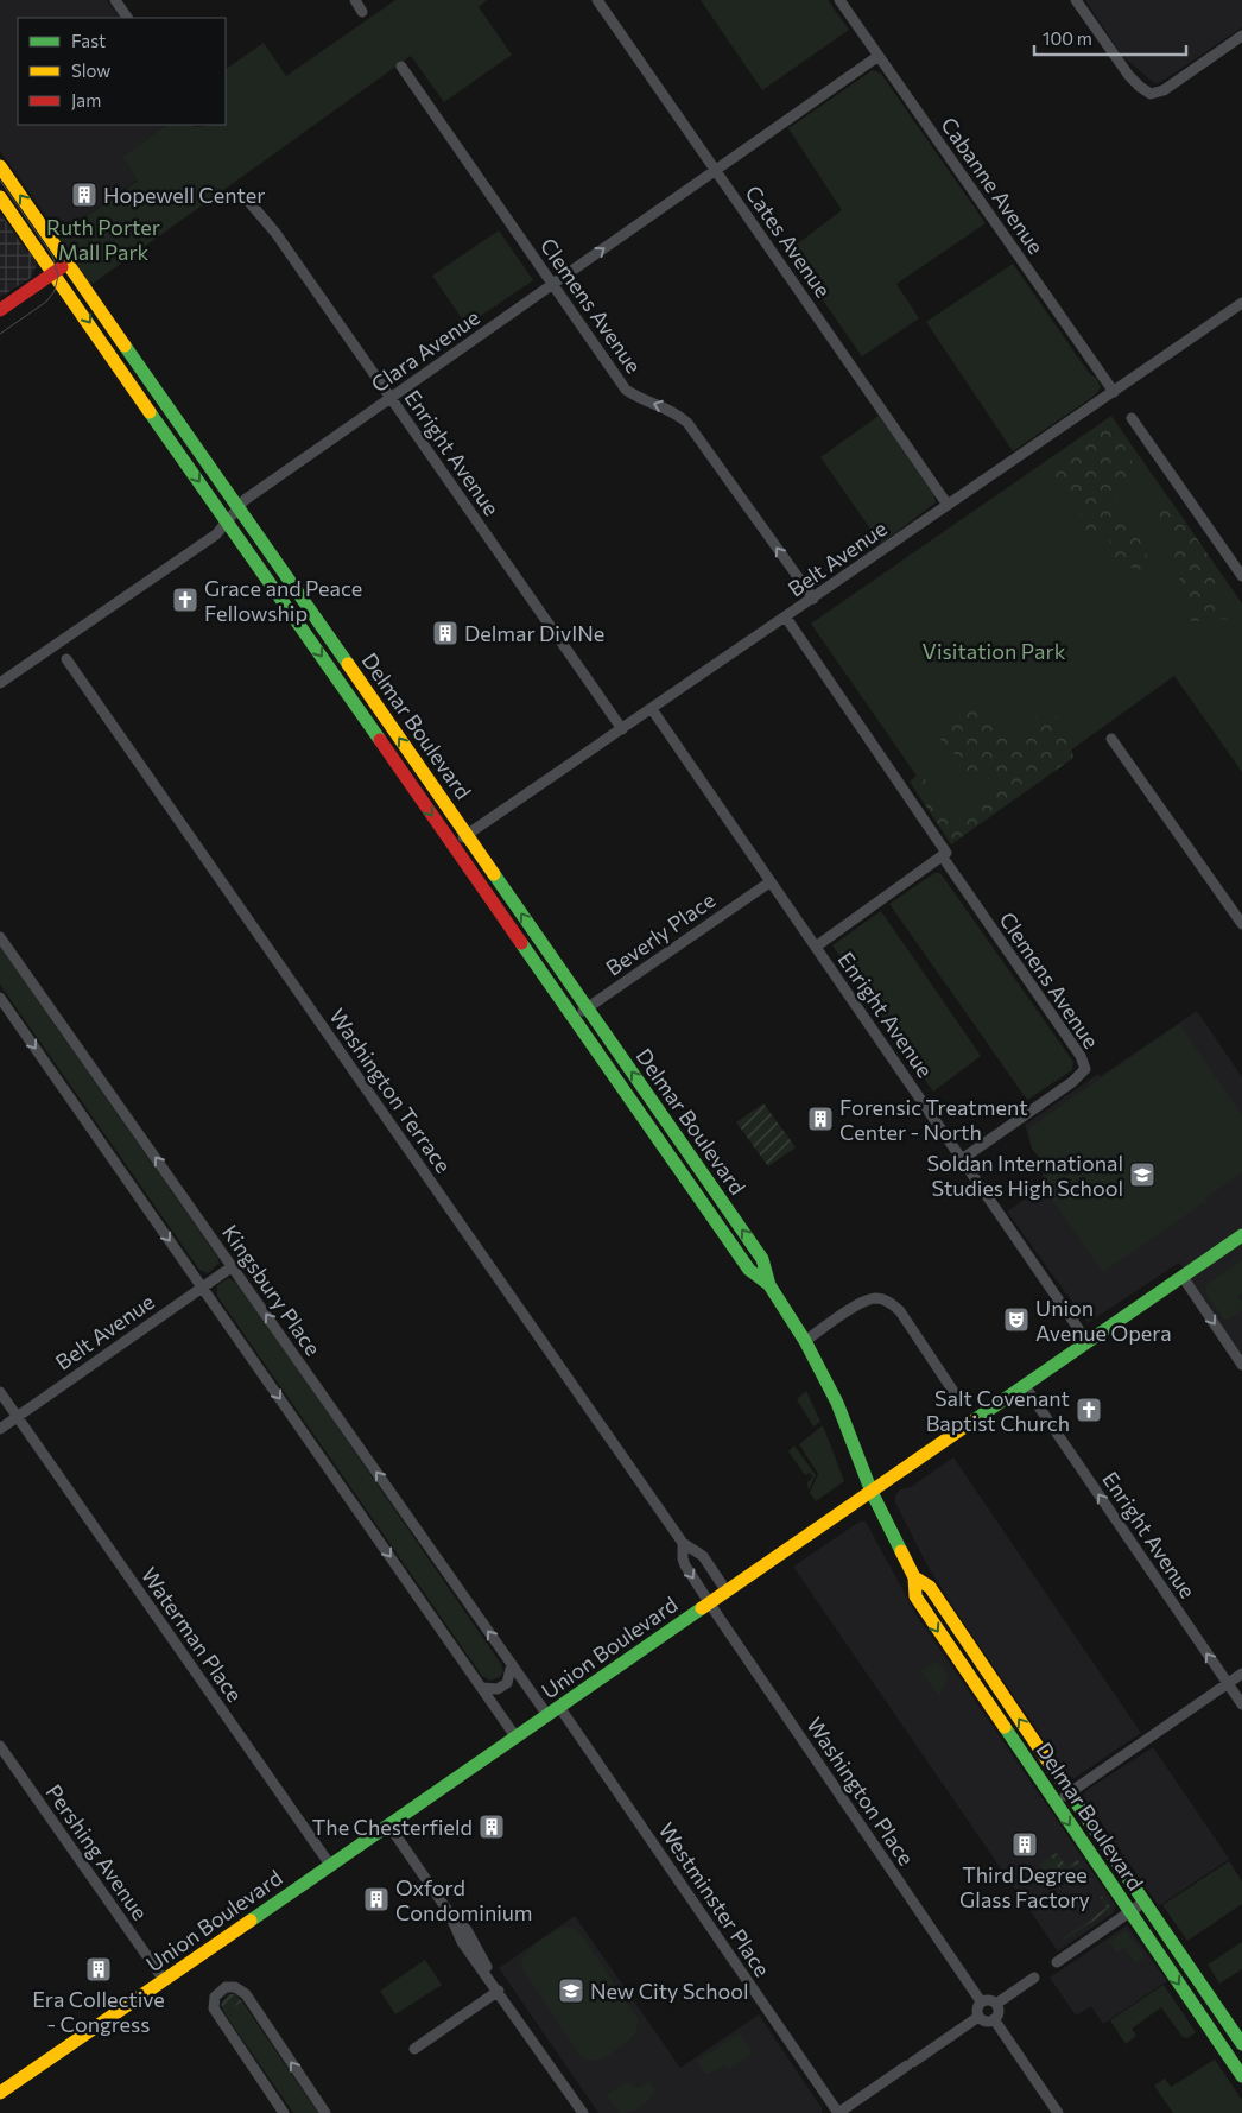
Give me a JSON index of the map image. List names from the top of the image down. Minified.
{"streets":{"main road":["Delmar Boulevard","Union Boulevard"],"street":["Cabanne Avenue","Cates Avenue","Clemens Avenue","Clara Avenue","Enright Avenue","Belt Avenue","Beverly Place","Washington Terrace","Kingsbury Place","Waterman Place","Washington Place","Pershing Avenue","Westminster Place"]},"crossings":[["Cabanne Avenue","Clara Avenue"],["Cabanne Avenue","Belt Avenue"],["Cates Avenue","Clara Avenue"],["Cates Avenue","Belt Avenue"],["Clemens Avenue","Clara Avenue"],["Clemens Avenue","Enright Avenue"],["Clemens Avenue","Belt Avenue"],["Clara Avenue","Enright Avenue"],["Clara Avenue","Delmar Boulevard"],["Enright Avenue","Belt Avenue"],["Enright Avenue","Beverly Place"],["Enright Avenue","Union Boulevard"],["Belt Avenue","Delmar Boulevard"],["Belt Avenue","Kingsbury Place"],["Belt Avenue","Waterman Place"],["Delmar Boulevard","Beverly Place"],["Delmar Boulevard","Union Boulevard"],["Washington Terrace","Washington Place"],["Kingsbury Place","Union Boulevard"],["Waterman Place","Union Boulevard"],["Union Boulevard","Washington Place"],["Union Boulevard","Pershing Avenue"],["Union Boulevard","Westminster Place"]],"one_way":["Clemens Avenue"],"parks":["Ruth Porter Mall Park","Visitation Park"],"places":{"building":["Hopewell Center","Delmar DivINe","Forensic Treatment Center - North","The Chesterfield","Third Degree Glass Factory","Oxford Condominium","Era Collective - Congress"],"church":["Grace and Peace Fellowship","Salt Covenant Baptist Church"],"school or university":["Soldan International Studies High School","New City School"],"theatre":["Union Avenue Opera"]},"legend":["Fast","Slow","Jam"],"scale_bar":"100 m"}
